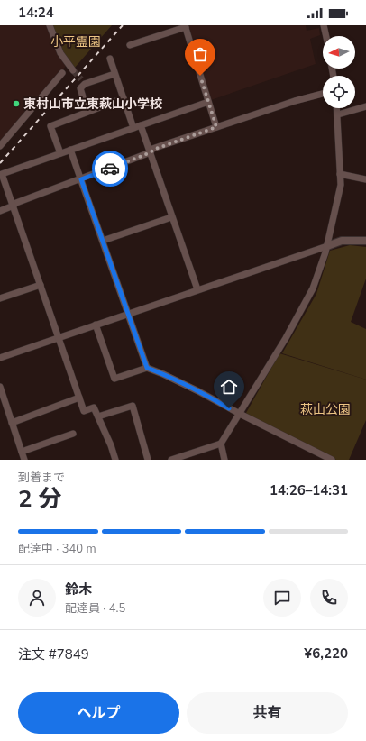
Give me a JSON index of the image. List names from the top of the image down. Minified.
{"parks":["小平霊園","萩山公園"],"places":["東村山市立東萩山小学校"],"north":"left","page":{"status":"14:24","heading":["2 分","到着まで","14:26–14:31"],"panel":["鈴木","配達員 · 4.5","注文 #7849","¥6,220"],"bar":"配達中 · 340 m","buttons":["ヘルプ","共有"]}}
